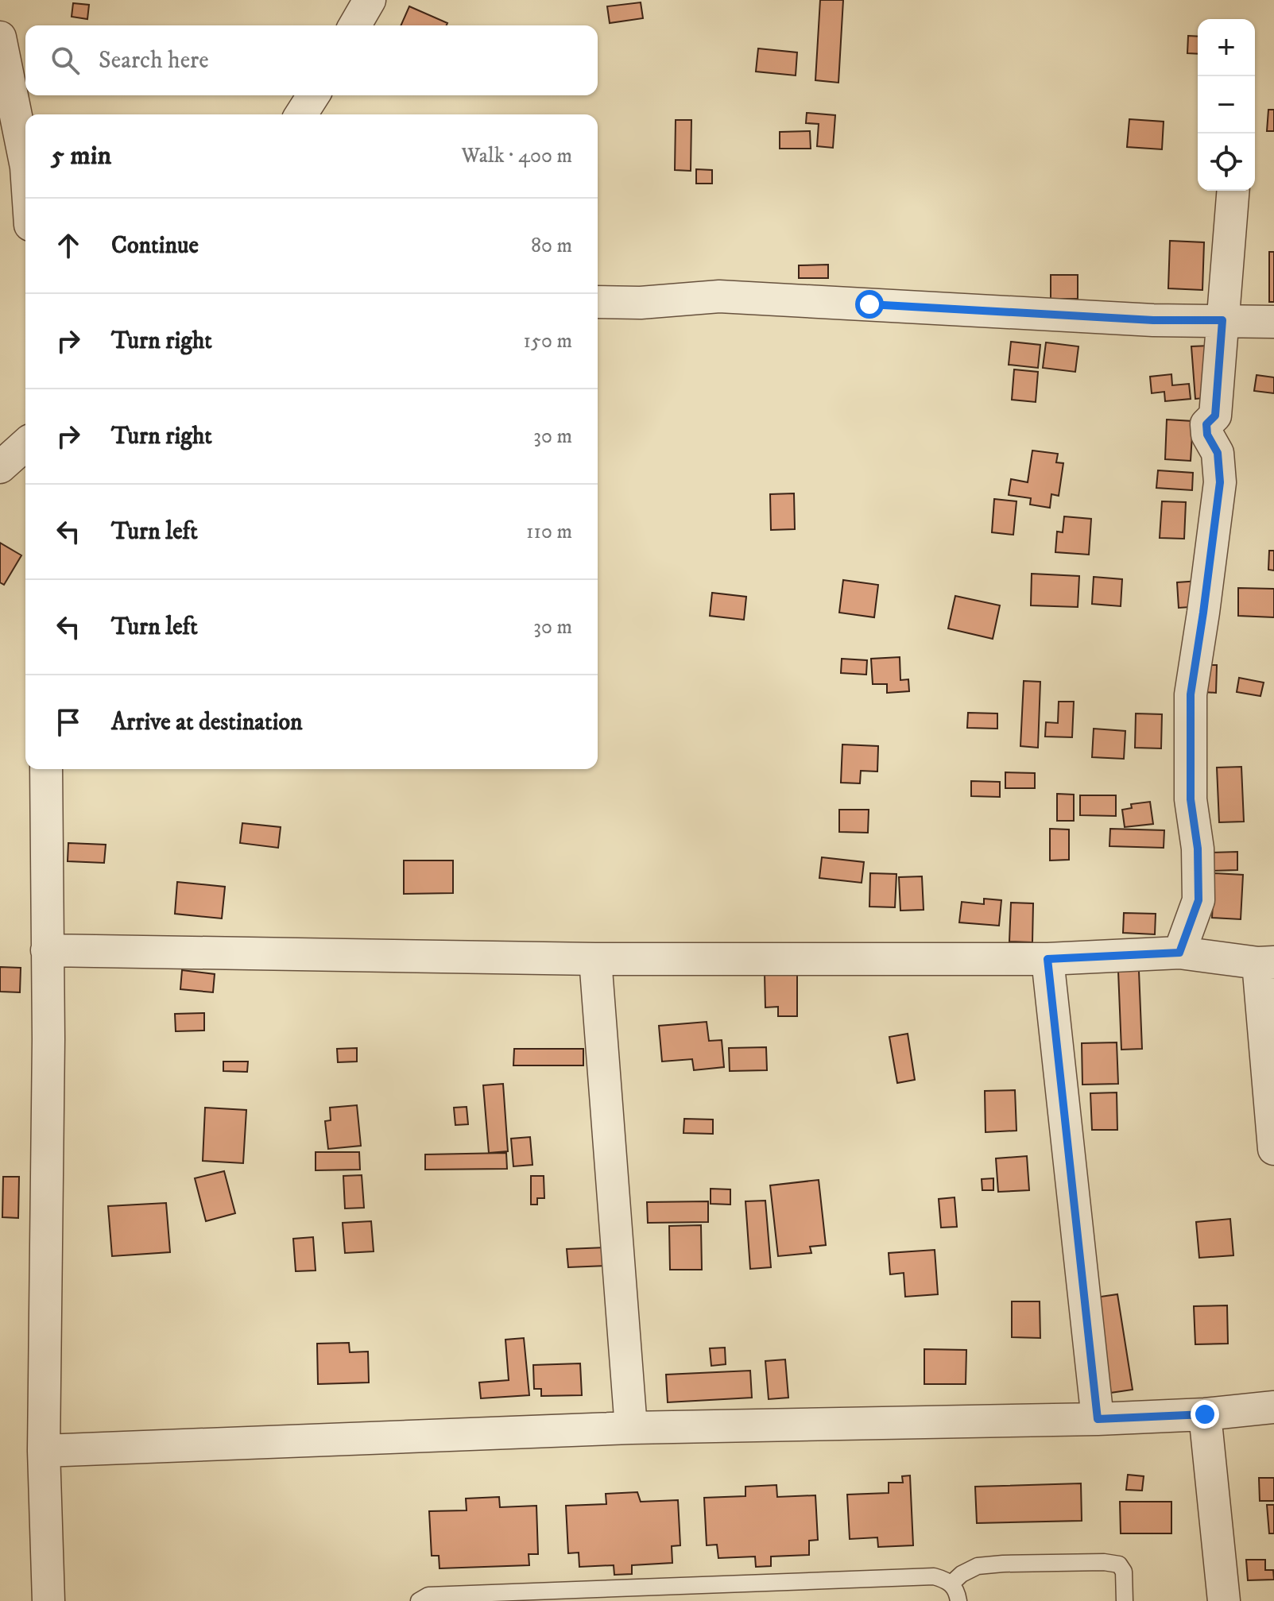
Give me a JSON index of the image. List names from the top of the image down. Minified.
{"page":{"map_buttons":["+","−"],"search":"Search here","heading":["5 min","Walk · 400 m"],"list":[["Continue","80 m"],["Turn right","150 m"],["Turn right","30 m"],["Turn left","110 m"],["Turn left","30 m"],"Arrive at destination"]}}
